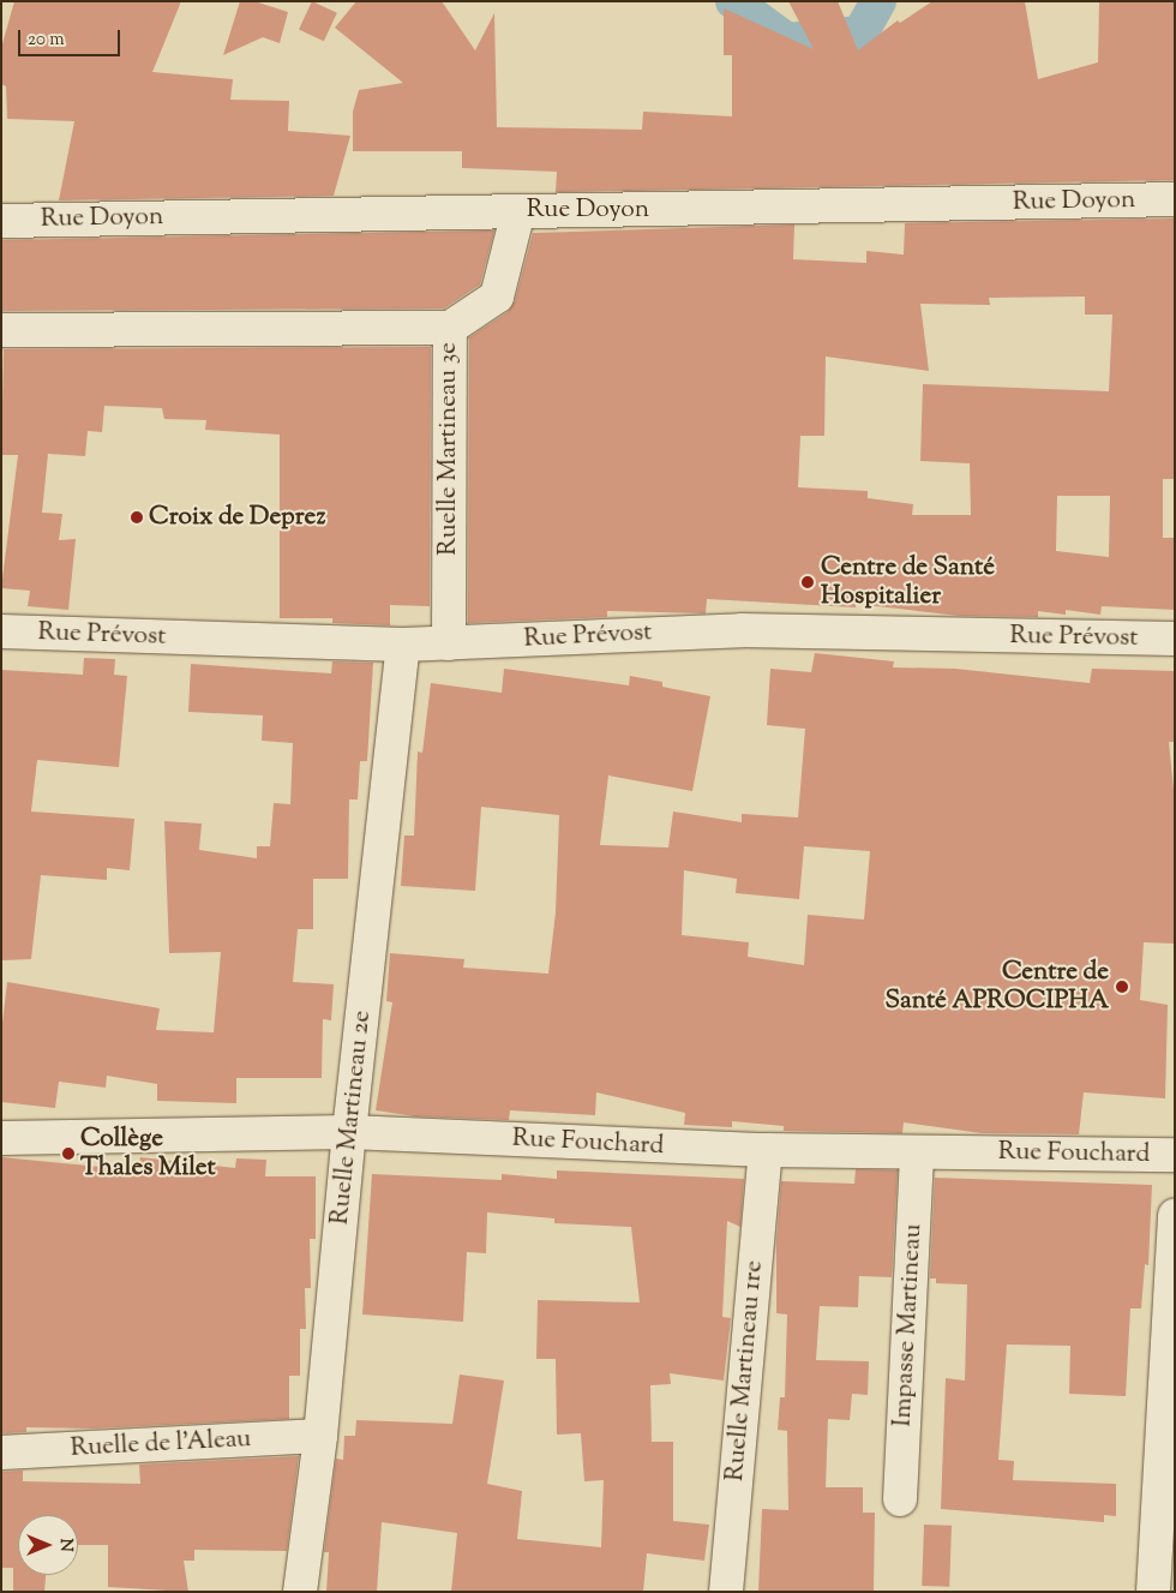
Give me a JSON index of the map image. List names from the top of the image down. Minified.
{"streets":{"street":["Rue Doyon","Ruelle Martineau 3e","Rue Prévost","Ruelle Martineau 2e","Rue Fouchard","Impasse Martineau","Ruelle Martineau 1re","Ruelle de l'Aleau"]},"crossings":[["Rue Doyon","Ruelle Martineau 3e"],["Ruelle Martineau 3e","Rue Prévost"],["Rue Prévost","Ruelle Martineau 2e"],["Ruelle Martineau 2e","Rue Fouchard"],["Ruelle Martineau 2e","Ruelle de l'Aleau"],["Rue Fouchard","Impasse Martineau"],["Rue Fouchard","Ruelle Martineau 1re"]],"places":["Croix de Deprez","Centre de Santé Hospitalier","Centre de Santé APROCIPHA","Collège Thales Milet"],"scale_bar":"20 m","north":"right"}
